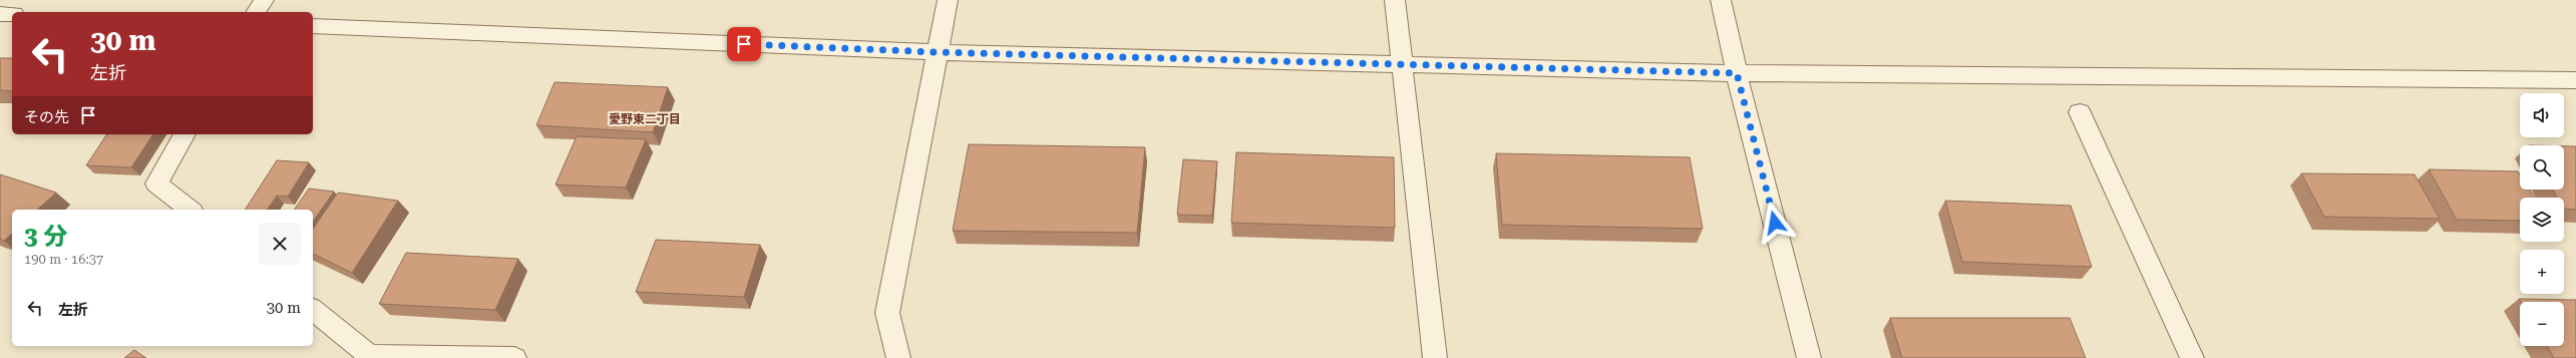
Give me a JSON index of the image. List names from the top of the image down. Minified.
{"districts":["愛野東二丁目"],"page":{"turn":["30 m","左折"],"map_buttons":["+","−"],"then":"その先","heading":["3 分","190 m · 16:37"],"list":[{"name":"左折","value":"30 m"}]}}
